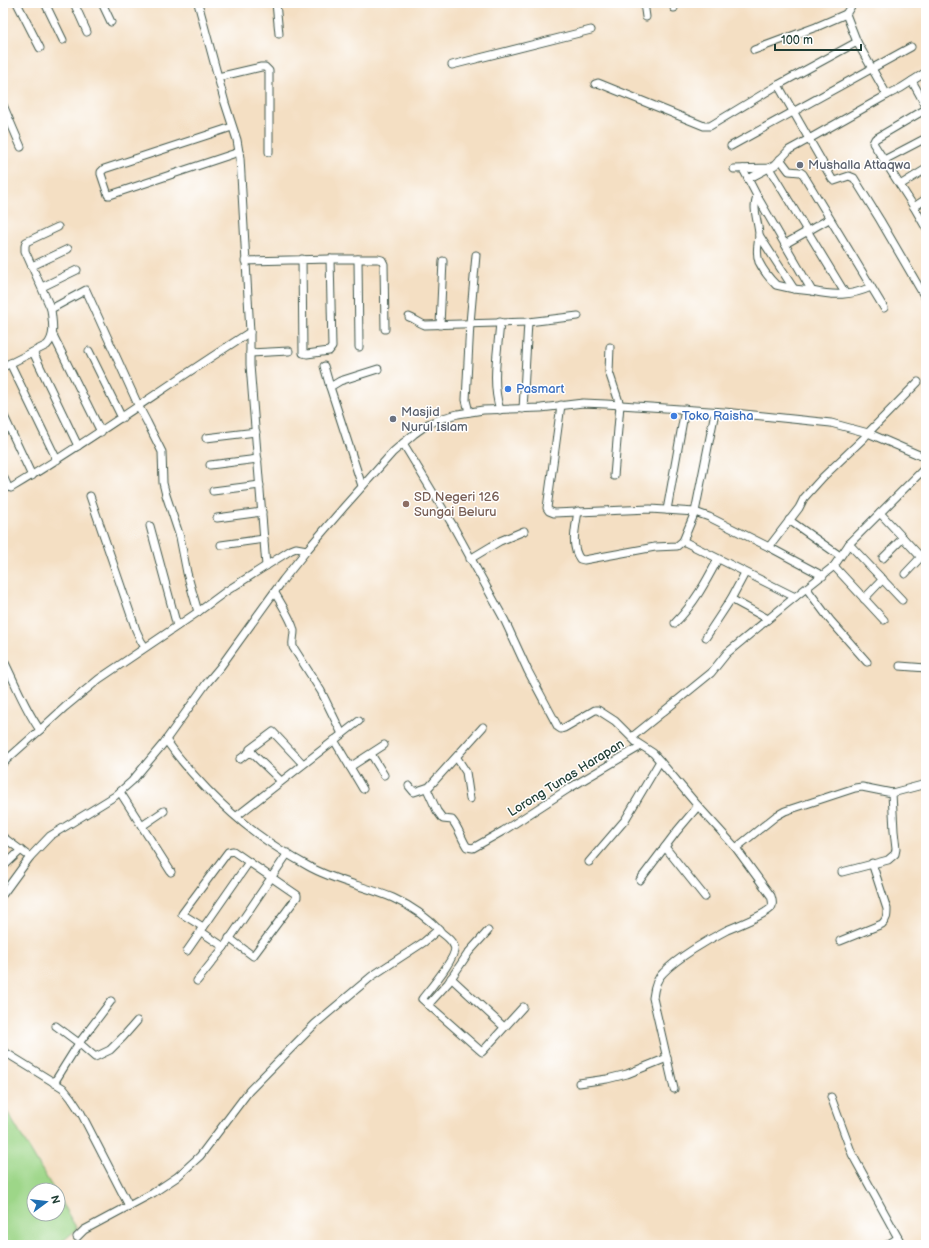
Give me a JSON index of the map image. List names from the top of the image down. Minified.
{"streets":{"street":["Lorong Tunas Harapan"]},"places":["Mushalla Attaqwa","Pasmart","Toko Raisha","Masjid Nurul Islam","SD Negeri 126 Sungai Beluru"],"scale_bar":"100 m","north":"right"}
